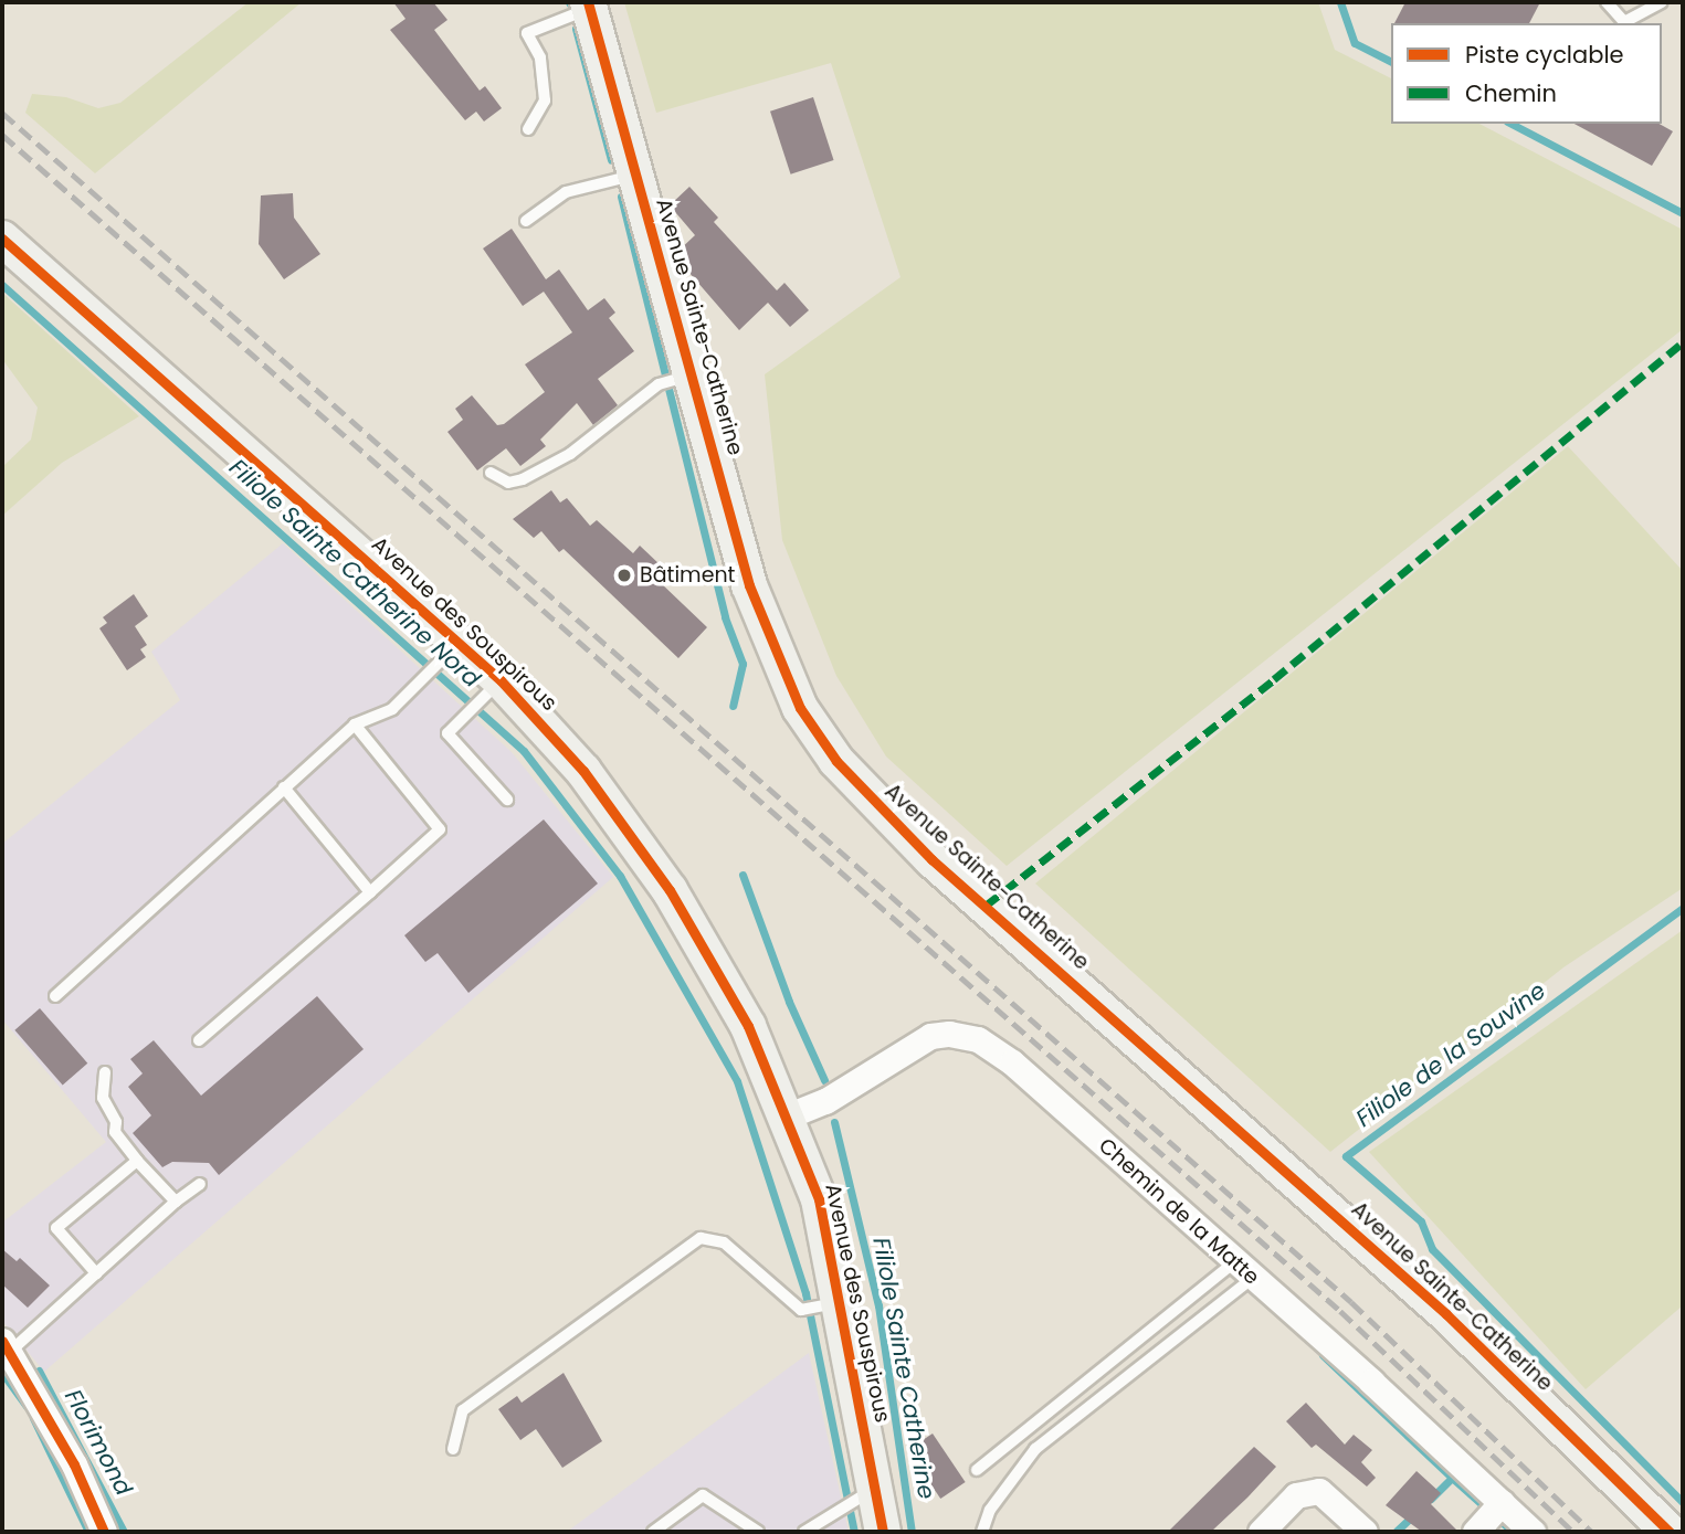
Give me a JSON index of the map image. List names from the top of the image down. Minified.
{"streets":{"main road":["Avenue Sainte-Catherine","Avenue des Souspirous"],"street":["Chemin de la Matte"]},"crossings":[["Avenue des Souspirous","Chemin de la Matte"]],"water":["Filiole Sainte Catherine Nord","Filiole de la Souvine","Filiole Sainte Catherine","Florimond"],"places":["Bâtiment"],"legend":["Piste cyclable","Chemin"]}
